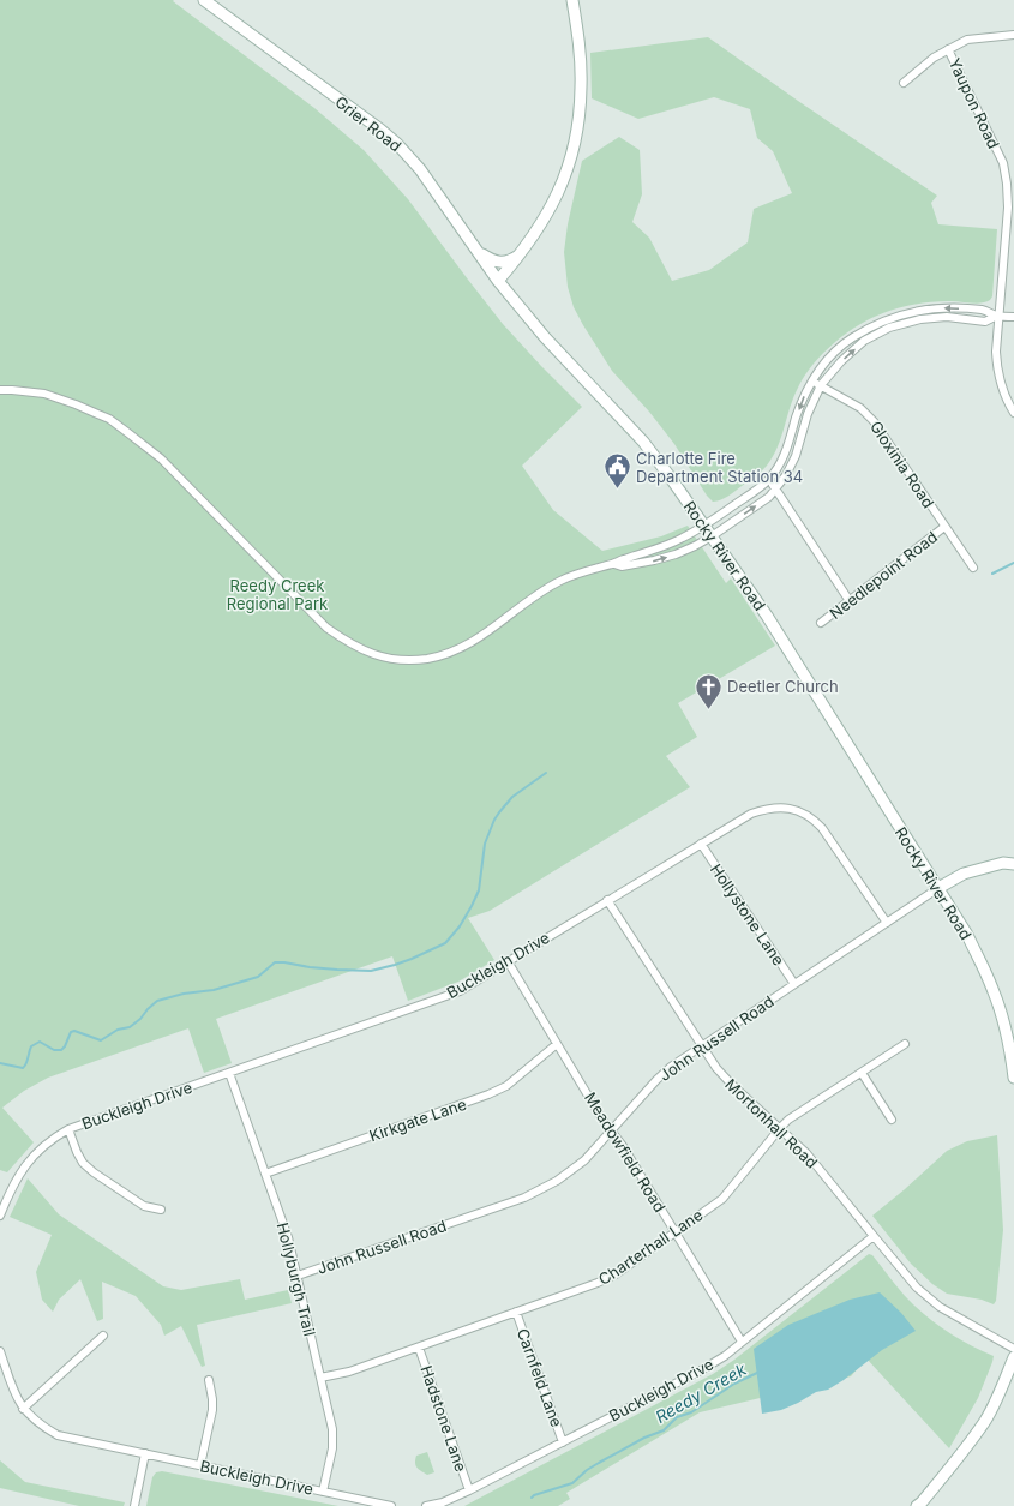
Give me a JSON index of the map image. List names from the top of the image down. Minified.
{"streets":{"street":["Yaupon Road","Grier Road","Gloxinia Road","Rocky River Road","Needlepoint Road","Hollystone Lane","Buckleigh Drive","John Russell Road","Kirkgate Lane","Mortonhall Road","Meadowfield Road","Charterhall Lane","Hollyburgh Trail","Carnfeld Lane","Hadstone Lane"]},"crossings":[["Grier Road","Rocky River Road"],["Gloxinia Road","Needlepoint Road"],["Rocky River Road","John Russell Road"],["Hollystone Lane","Buckleigh Drive"],["Hollystone Lane","John Russell Road"],["Buckleigh Drive","John Russell Road"],["Buckleigh Drive","Mortonhall Road"],["Buckleigh Drive","Meadowfield Road"],["Buckleigh Drive","Hollyburgh Trail"],["Buckleigh Drive","Carnfeld Lane"],["Buckleigh Drive","Hadstone Lane"],["John Russell Road","Mortonhall Road"],["John Russell Road","Meadowfield Road"],["John Russell Road","Hollyburgh Trail"],["Kirkgate Lane","Meadowfield Road"],["Kirkgate Lane","Hollyburgh Trail"],["Mortonhall Road","Charterhall Lane"],["Meadowfield Road","Charterhall Lane"],["Charterhall Lane","Hollyburgh Trail"],["Charterhall Lane","Carnfeld Lane"],["Charterhall Lane","Hadstone Lane"]],"water":["Reedy Creek"],"parks":["Reedy Creek Regional Park"],"places":{"public building":["Charlotte Fire Department Station 34"],"church":["Deetler Church"]}}
